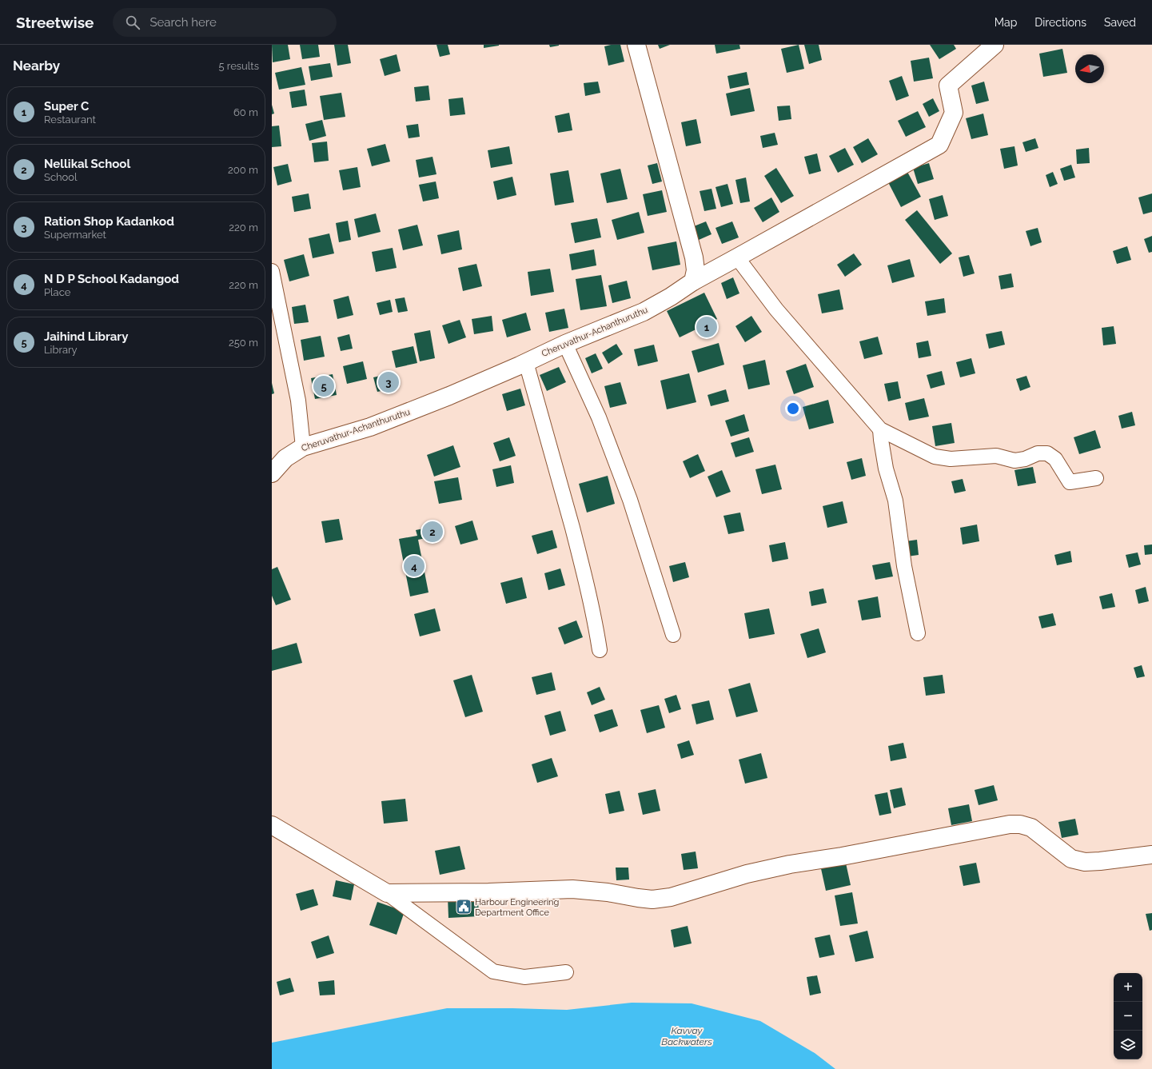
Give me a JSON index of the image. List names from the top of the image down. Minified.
{"streets":{"main road":["Cheruvathur-Achanthuruthu"]},"water":["Kavvay Backwaters"],"places":{"public building":["Harbour Engineering Department Office"]},"north":"left","page":{"header":"Streetwise","search":"Search here","nav":["Map","Directions","Saved"],"heading":["Nearby","5 results"],"list":[{"mark":"1","name":"Super C","note":"Restaurant","value":"60 m"},{"mark":"2","name":"Nellikal School","note":"School","value":"200 m"},{"mark":"3","name":"Ration Shop Kadankod","note":"Supermarket","value":"220 m"},{"mark":"4","name":"N D P School Kadangod","note":"Place","value":"220 m"},{"mark":"5","name":"Jaihind Library","note":"Library","value":"250 m"}],"pins":["1","3","5","2","4"],"map_buttons":["+","−"]}}
